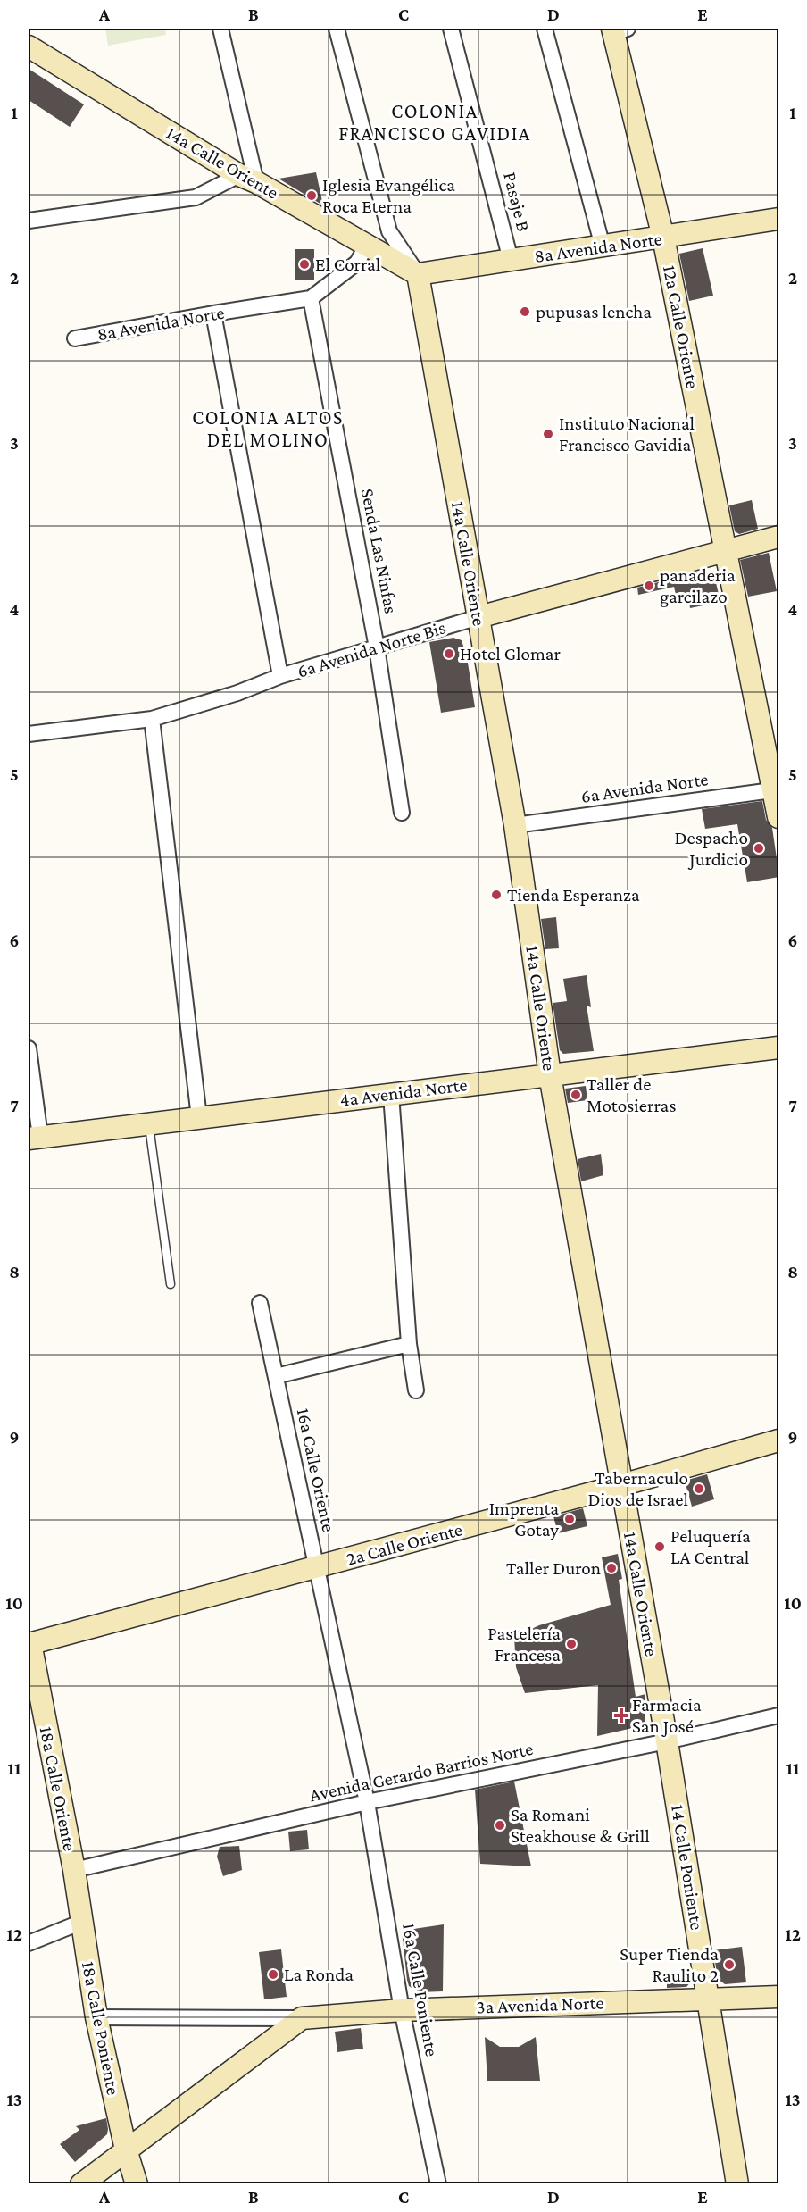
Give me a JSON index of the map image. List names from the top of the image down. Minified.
{"streets":{"street":["14a Calle Oriente","Pasaje B","8a Avenida Norte","12a Calle Oriente","Senda Las Ninfas","6a Avenida Norte Bis","6a Avenida Norte","4a Avenida Norte","16a Calle Oriente","2a Calle Oriente","Avenida Gerardo Barrios Norte","18a Calle Oriente","14 Calle Poniente","16a Calle Poniente","3a Avenida Norte","18a Calle Poniente"]},"crossings":[["14a Calle Oriente","8a Avenida Norte"],["14a Calle Oriente","6a Avenida Norte Bis"],["14a Calle Oriente","6a Avenida Norte"],["14a Calle Oriente","4a Avenida Norte"],["14a Calle Oriente","2a Calle Oriente"],["14a Calle Oriente","Avenida Gerardo Barrios Norte"],["14a Calle Oriente","14 Calle Poniente"],["Pasaje B","8a Avenida Norte"],["8a Avenida Norte","12a Calle Oriente"],["8a Avenida Norte","Senda Las Ninfas"],["12a Calle Oriente","6a Avenida Norte Bis"],["12a Calle Oriente","6a Avenida Norte"],["Senda Las Ninfas","6a Avenida Norte Bis"],["16a Calle Oriente","2a Calle Oriente"],["16a Calle Oriente","Avenida Gerardo Barrios Norte"],["16a Calle Oriente","16a Calle Poniente"],["2a Calle Oriente","18a Calle Oriente"],["Avenida Gerardo Barrios Norte","18a Calle Oriente"],["Avenida Gerardo Barrios Norte","14 Calle Poniente"],["Avenida Gerardo Barrios Norte","16a Calle Poniente"],["Avenida Gerardo Barrios Norte","18a Calle Poniente"],["18a Calle Oriente","18a Calle Poniente"],["14 Calle Poniente","3a Avenida Norte"],["16a Calle Poniente","3a Avenida Norte"],["3a Avenida Norte","18a Calle Poniente"]],"districts":["COLONIA FRANCISCO GAVIDIA","COLONIA ALTOS DEL MOLINO"],"places":{"other":["Iglesia Evangélica Roca Eterna","El Corral","pupusas lencha","Instituto Nacional Francisco Gavidia","panaderia garcilazo","Hotel Glomar","Despacho Jurdicio","Tienda Esperanza","Taller de Motosierras","Tabernaculo Dios de Israel","Imprenta Gotay","Peluquería LA Central","Taller Duron","Pastelería Francesa","Sa Romani Steakhouse & Grill","Super Tienda Raulito 2","La Ronda"],"health":["Farmacia San José"]},"grid":{"columns":["A","B","C","D","E"],"rows":["1","2","3","4","5","6","7","8","9","10","11","12","13"]}}
